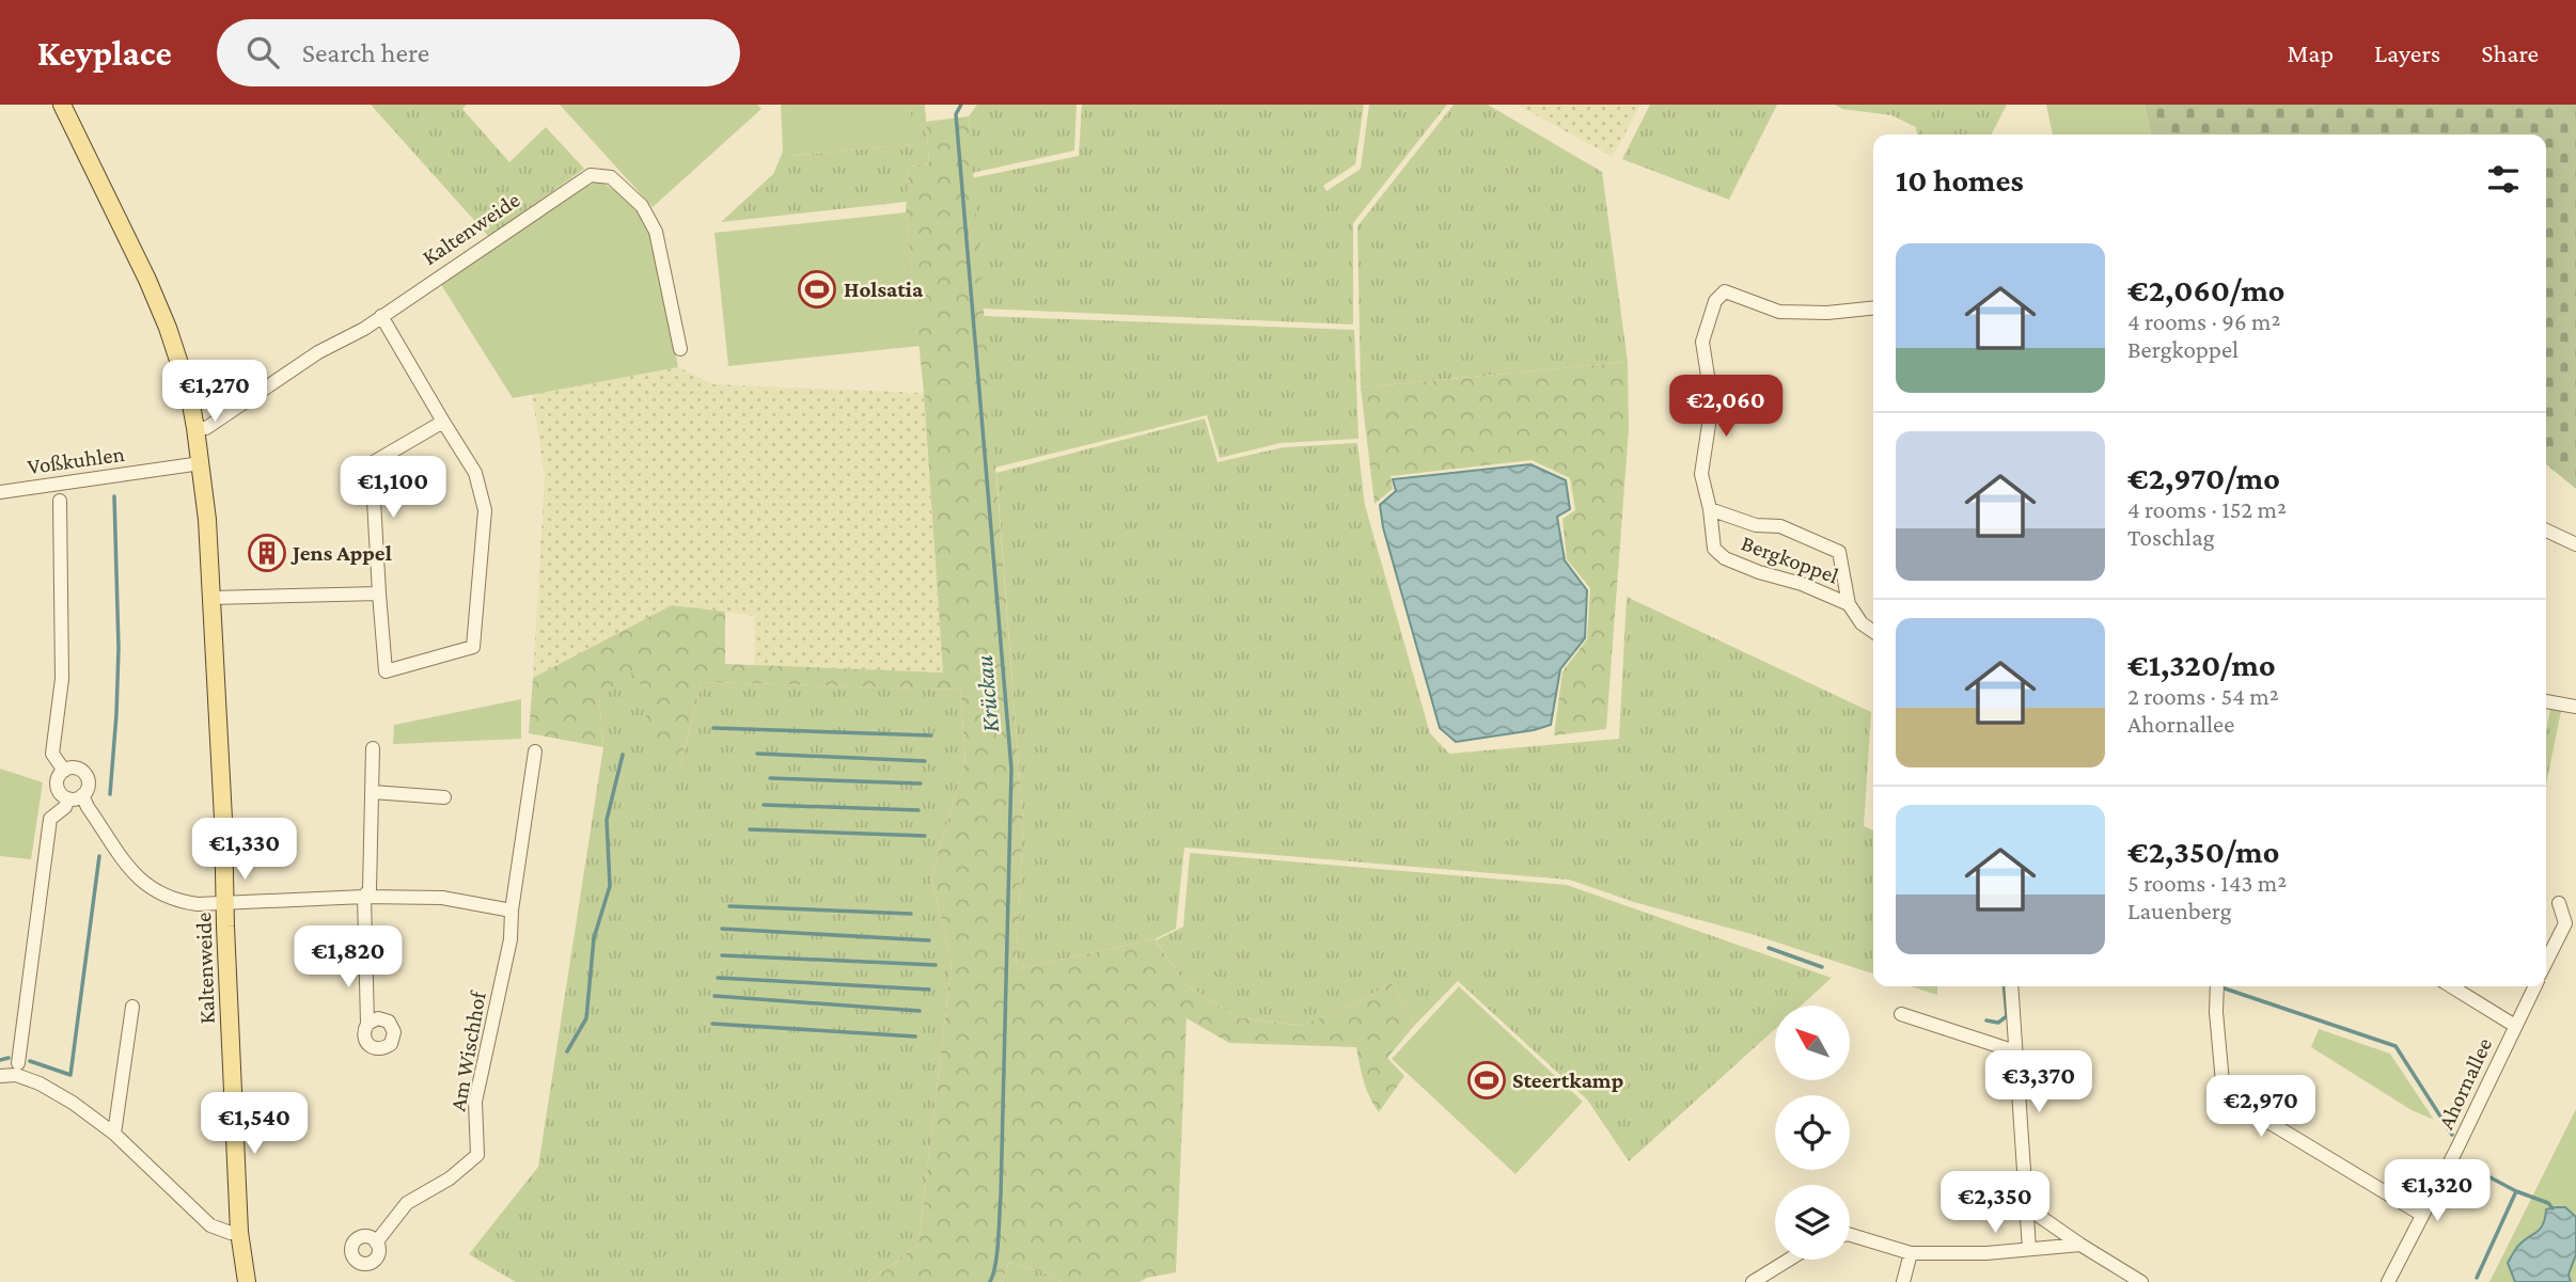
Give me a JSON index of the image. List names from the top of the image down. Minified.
{"streets":{"main road":["Kaltenweide"],"street":["Voßkuhlen","Bergkoppel","Am Wischhof","Ahornallee"]},"crossings":[["Kaltenweide","Voßkuhlen"]],"water":["Krückau"],"places":{"sports":["Holsatia","Steertkamp"],"building":["Jens Appel"]},"north":"top left","page":{"header":"Keyplace","search":"Search here","nav":["Map","Layers","Share"],"heading":"10 homes","list":[{"name":"€2,060/mo","note":"4 rooms · 96 m² · Bergkoppel"},{"name":"€2,970/mo","note":"4 rooms · 152 m² · Toschlag"},{"name":"€1,320/mo","note":"2 rooms · 54 m² · Ahornallee"},{"name":"€2,350/mo","note":"5 rooms · 143 m² · Lauenberg"}],"price":["€1,270","€2,060","€1,100","€1,330","€1,820","€3,370","€2,970","€1,540","€1,320","€2,350"]}}
